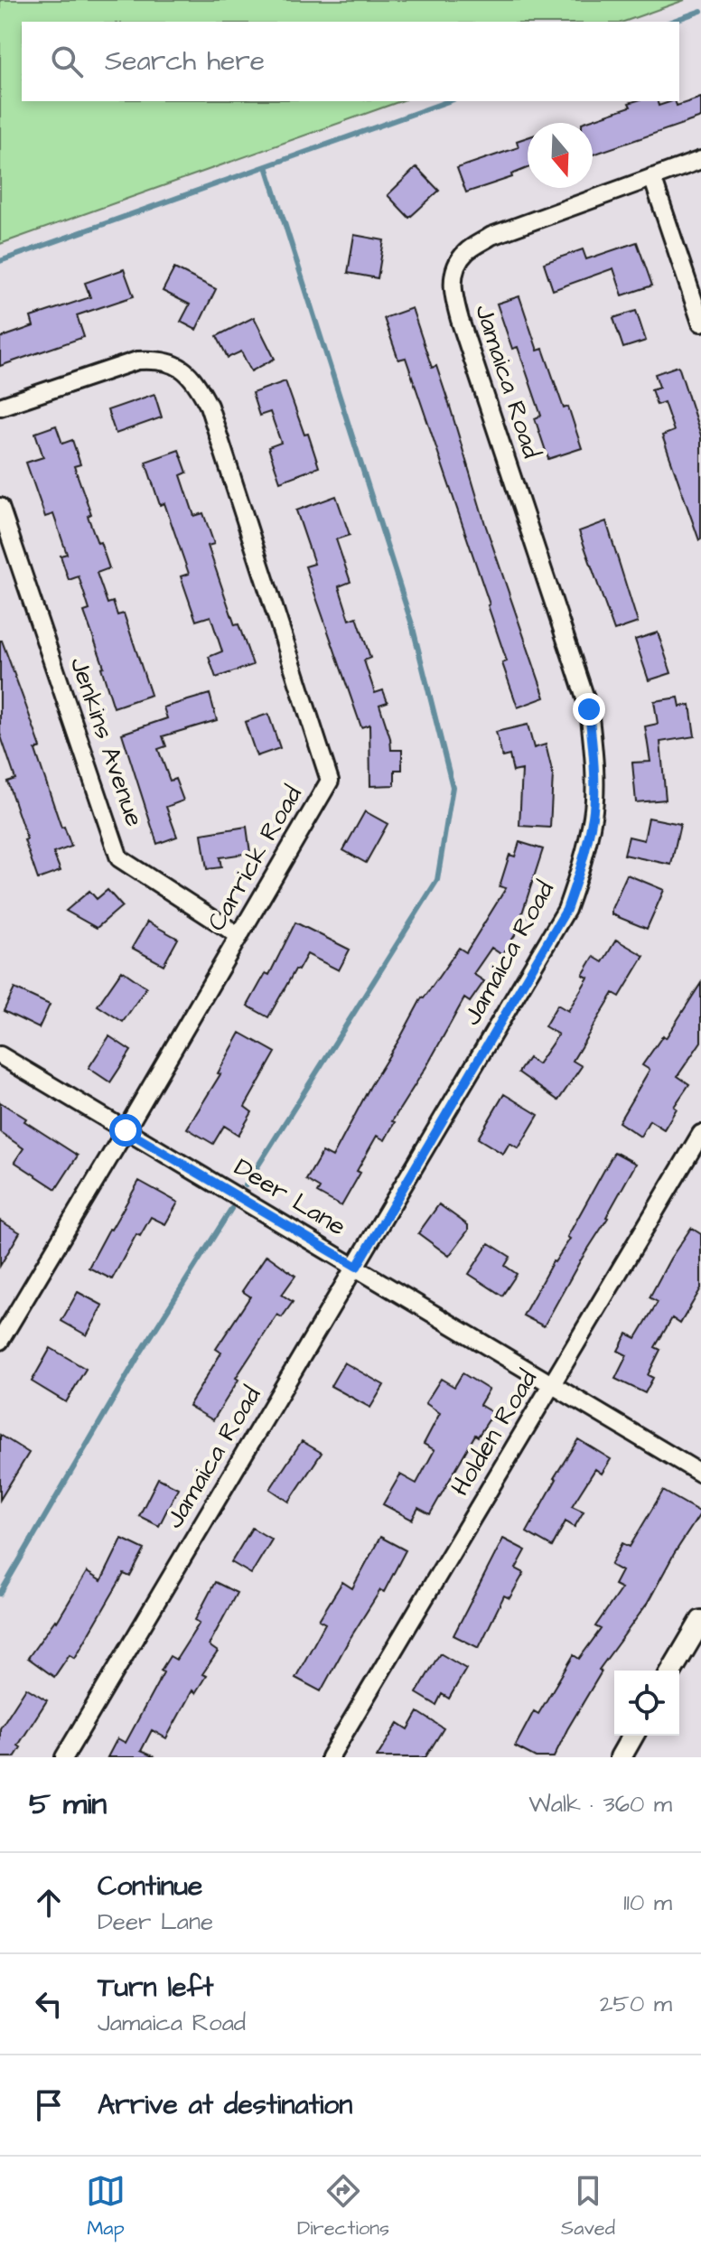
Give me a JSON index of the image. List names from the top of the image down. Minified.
{"streets":{"street":["Jamaica Road","Jenkins Avenue","Carrick Road","Deer Lane","Holden Road"]},"crossings":[["Jamaica Road","Deer Lane"],["Jenkins Avenue","Carrick Road"],["Carrick Road","Deer Lane"],["Deer Lane","Holden Road"]],"north":"bottom","page":{"search":"Search here","heading":["5 min","Walk · 360 m"],"list":[["Continue","Deer Lane","110 m"],["Turn left","Jamaica Road","250 m"],"Arrive at destination"],"nav":["Map","Directions","Saved"]}}
